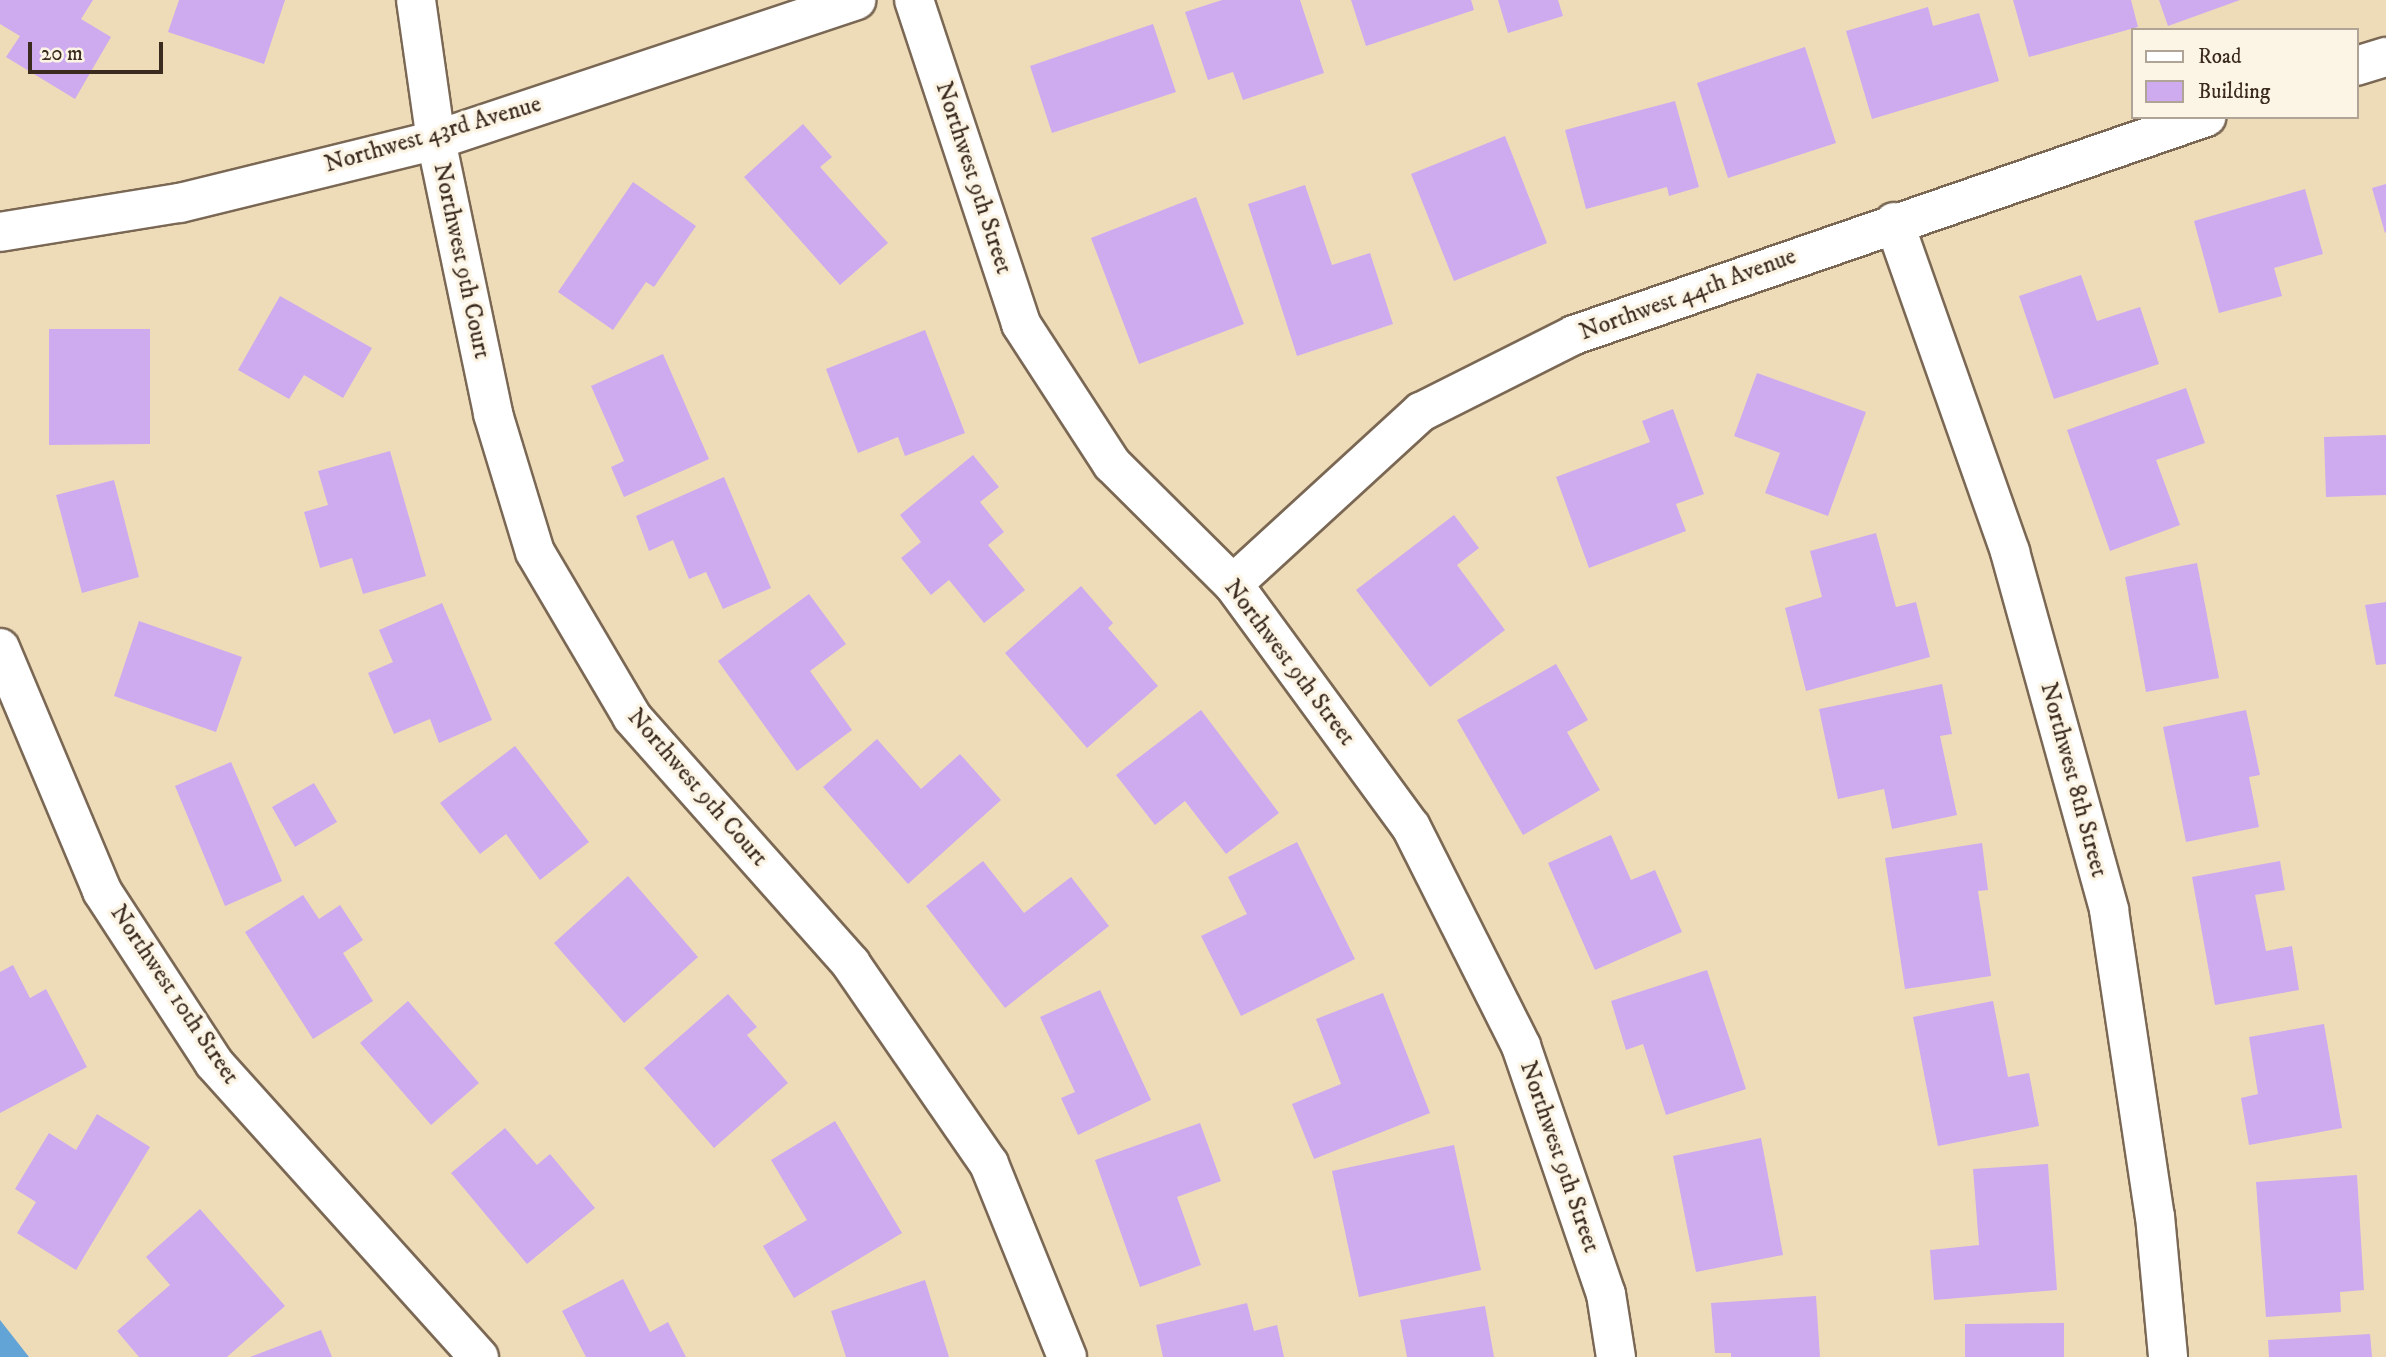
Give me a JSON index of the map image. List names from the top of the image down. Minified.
{"streets":{"street":["Northwest 43rd Avenue","Northwest 9th Street","Northwest 9th Court","Northwest 44th Avenue","Northwest 8th Street","Northwest 10th Street"]},"crossings":[["Northwest 43rd Avenue","Northwest 9th Court"],["Northwest 9th Street","Northwest 44th Avenue"],["Northwest 44th Avenue","Northwest 8th Street"]],"legend":["Road","Building"],"scale_bar":"20 m"}
